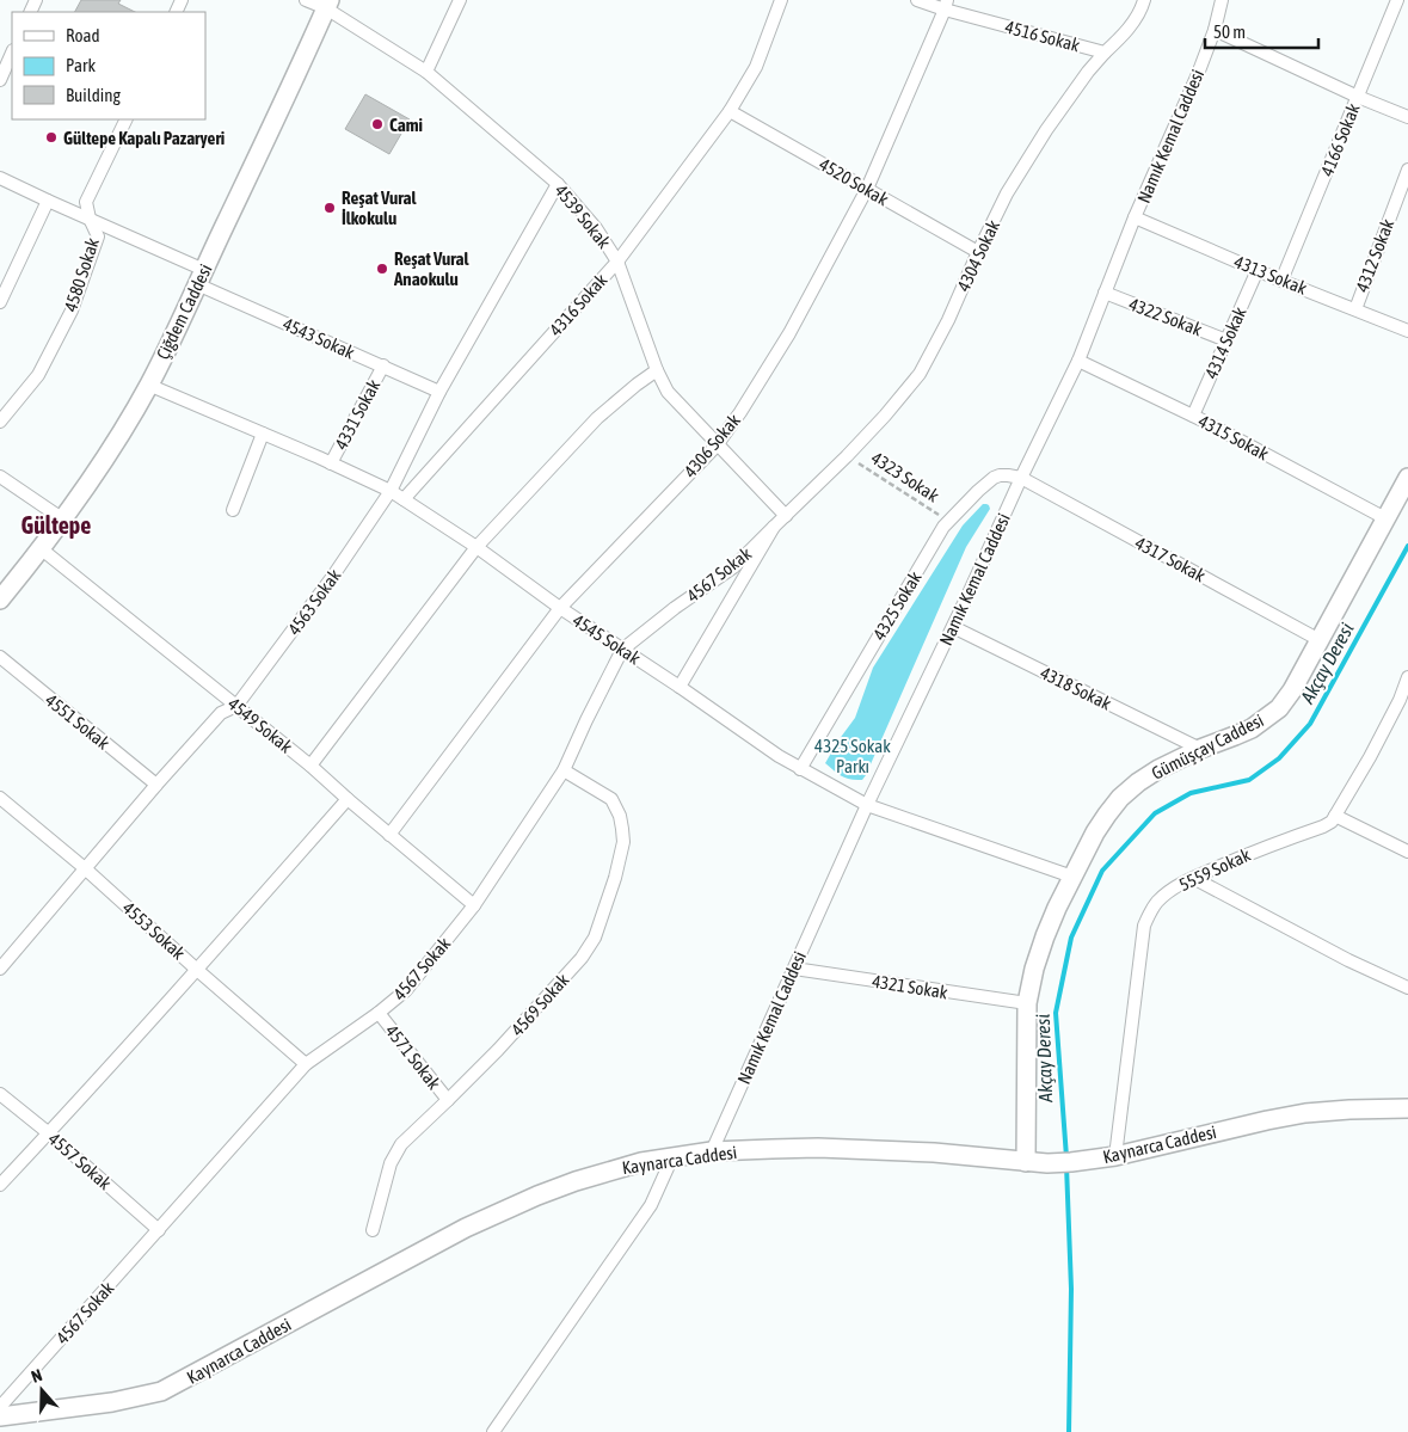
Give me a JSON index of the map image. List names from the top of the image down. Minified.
{"streets":{"street":["4516 Sokak","Namık Kemal Caddesi","4166 Sokak","4520 Sokak","4539 Sokak","4304 Sokak","4312 Sokak","4580 Sokak","4313 Sokak","4316 Sokak","Çiğdem Caddesi","4322 Sokak","4543 Sokak","4314 Sokak","4331 Sokak","4315 Sokak","4306 Sokak","4317 Sokak","4567 Sokak","4563 Sokak","4325 Sokak","4545 Sokak","4318 Sokak","4551 Sokak","4549 Sokak","Gümüşçay Caddesi","5559 Sokak","4553 Sokak","4321 Sokak","4569 Sokak","4571 Sokak","Kaynarca Caddesi","4557 Sokak"],"path":["4323 Sokak"]},"crossings":[["4516 Sokak","4304 Sokak"],["4516 Sokak","4306 Sokak"],["Namık Kemal Caddesi","4313 Sokak"],["Namık Kemal Caddesi","4322 Sokak"],["Namık Kemal Caddesi","4315 Sokak"],["Namık Kemal Caddesi","4317 Sokak"],["Namık Kemal Caddesi","4325 Sokak"],["Namık Kemal Caddesi","4545 Sokak"],["Namık Kemal Caddesi","4318 Sokak"],["Namık Kemal Caddesi","4321 Sokak"],["Namık Kemal Caddesi","Kaynarca Caddesi"],["4166 Sokak","4313 Sokak"],["4520 Sokak","4304 Sokak"],["4520 Sokak","4316 Sokak"],["4520 Sokak","4306 Sokak"],["4539 Sokak","4304 Sokak"],["4539 Sokak","4316 Sokak"],["4539 Sokak","Çiğdem Caddesi"],["4539 Sokak","4306 Sokak"],["4539 Sokak","4563 Sokak"],["4304 Sokak","4323 Sokak"],["4304 Sokak","4567 Sokak"],["4312 Sokak","4313 Sokak"],["4580 Sokak","4543 Sokak"],["4313 Sokak","4314 Sokak"],["4316 Sokak","4545 Sokak"],["Çiğdem Caddesi","4543 Sokak"],["Çiğdem Caddesi","4545 Sokak"],["Çiğdem Caddesi","4549 Sokak"],["4322 Sokak","4314 Sokak"],["4543 Sokak","4331 Sokak"],["4543 Sokak","4563 Sokak"],["4314 Sokak","4315 Sokak"],["4331 Sokak","4545 Sokak"],["4315 Sokak","Gümüşçay Caddesi"],["4306 Sokak","4545 Sokak"],["4306 Sokak","4549 Sokak"],["4323 Sokak","4325 Sokak"],["4317 Sokak","4325 Sokak"],["4317 Sokak","Gümüşçay Caddesi"],["4567 Sokak","4545 Sokak"],["4567 Sokak","4549 Sokak"],["4567 Sokak","4553 Sokak"],["4567 Sokak","4569 Sokak"],["4567 Sokak","4571 Sokak"],["4567 Sokak","4557 Sokak"],["4563 Sokak","4545 Sokak"],["4563 Sokak","4551 Sokak"],["4563 Sokak","4549 Sokak"],["4563 Sokak","4553 Sokak"],["4325 Sokak","4545 Sokak"],["4545 Sokak","Gümüşçay Caddesi"],["4318 Sokak","Gümüşçay Caddesi"],["Gümüşçay Caddesi","4321 Sokak"],["Gümüşçay Caddesi","Kaynarca Caddesi"],["5559 Sokak","Kaynarca Caddesi"],["4569 Sokak","4571 Sokak"]],"districts":["Gültepe"],"water":["Akçay Deresi"],"parks":["4325 Sokak Parkı"],"places":["Cami","Gültepe Kapalı Pazaryeri","Reşat Vural İlkokulu","Reşat Vural Anaokulu"],"legend":["Road","Park","Building"],"scale_bar":"50 m","north":"top"}
